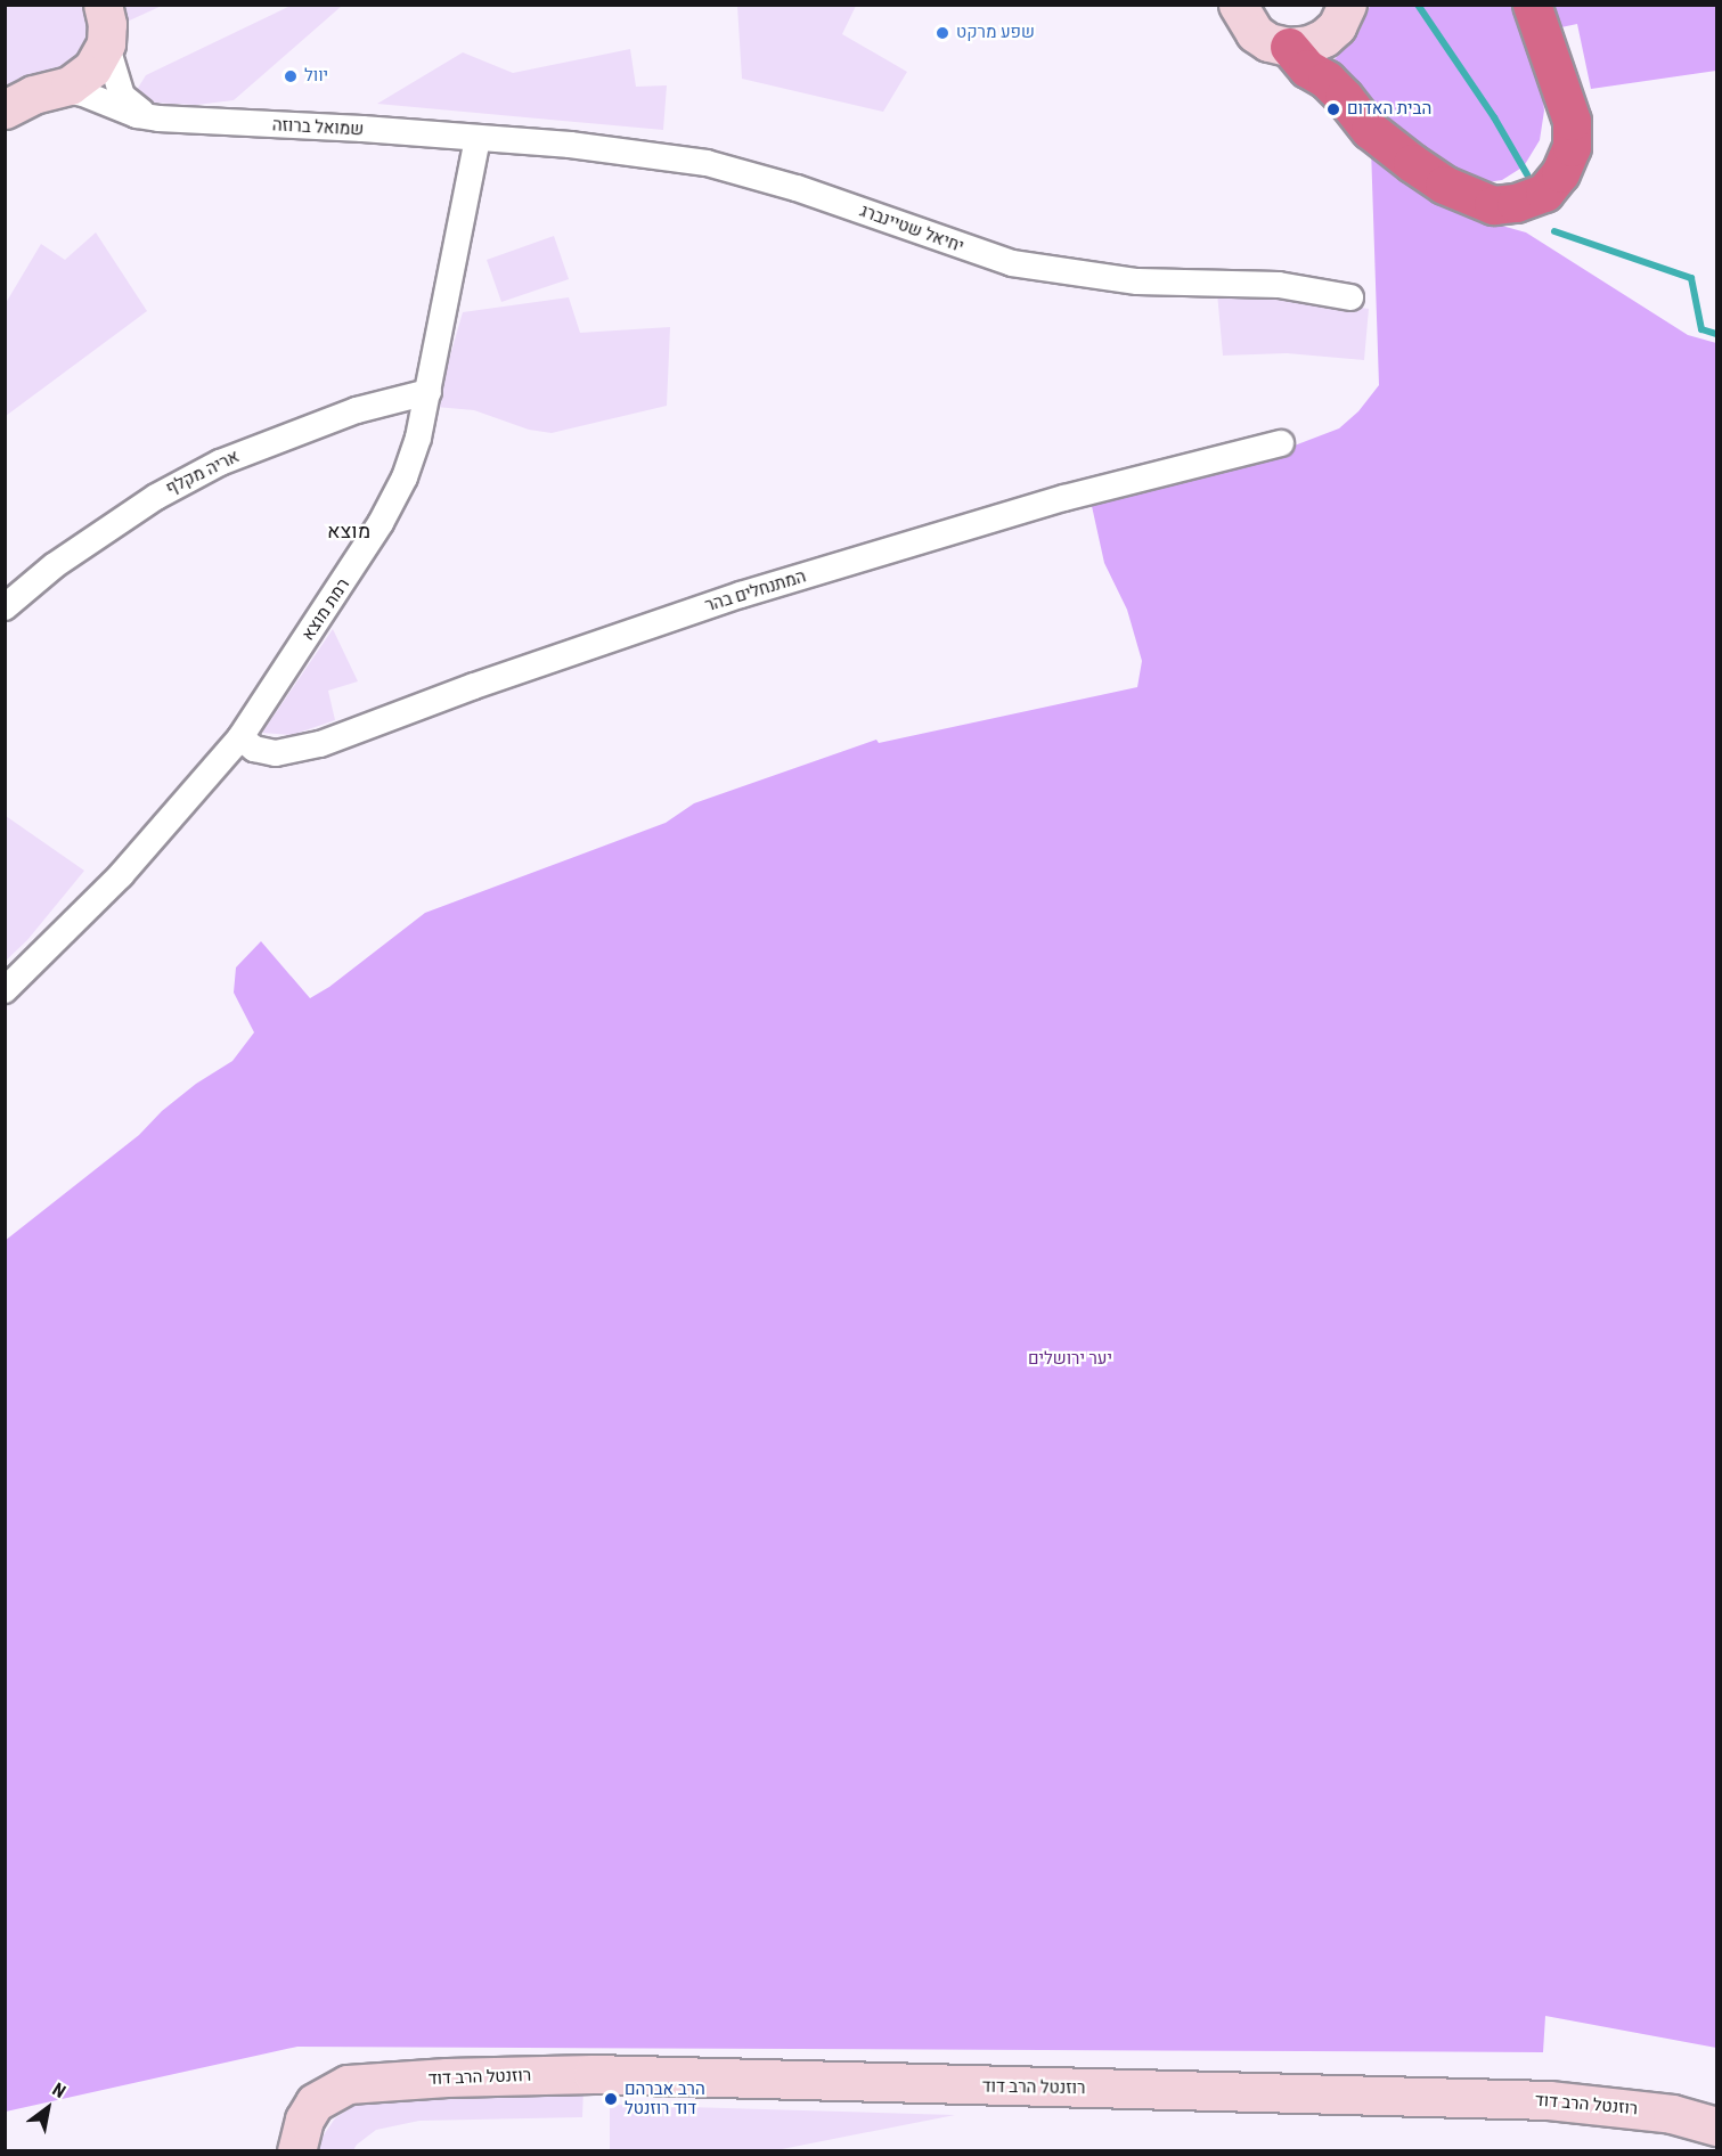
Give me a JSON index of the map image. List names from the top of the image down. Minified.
{"streets":{"street":["שמואל ברוזה","יחיאל שטיינברג","אריה מקלף","המתנחלים בהר","רמת מוצא","רוזנטל הרב דוד"]},"crossings":[["שמואל ברוזה","יחיאל שטיינברג"],["שמואל ברוזה","רמת מוצא"],["יחיאל שטיינברג","רמת מוצא"],["אריה מקלף","רמת מוצא"],["המתנחלים בהר","רמת מוצא"]],"districts":["מוצא"],"parks":["יער ירושלים"],"places":["שפע מרקט","יוול","הבית האדום","הרב אברהם דוד רוזנטל"],"north":"top right"}
